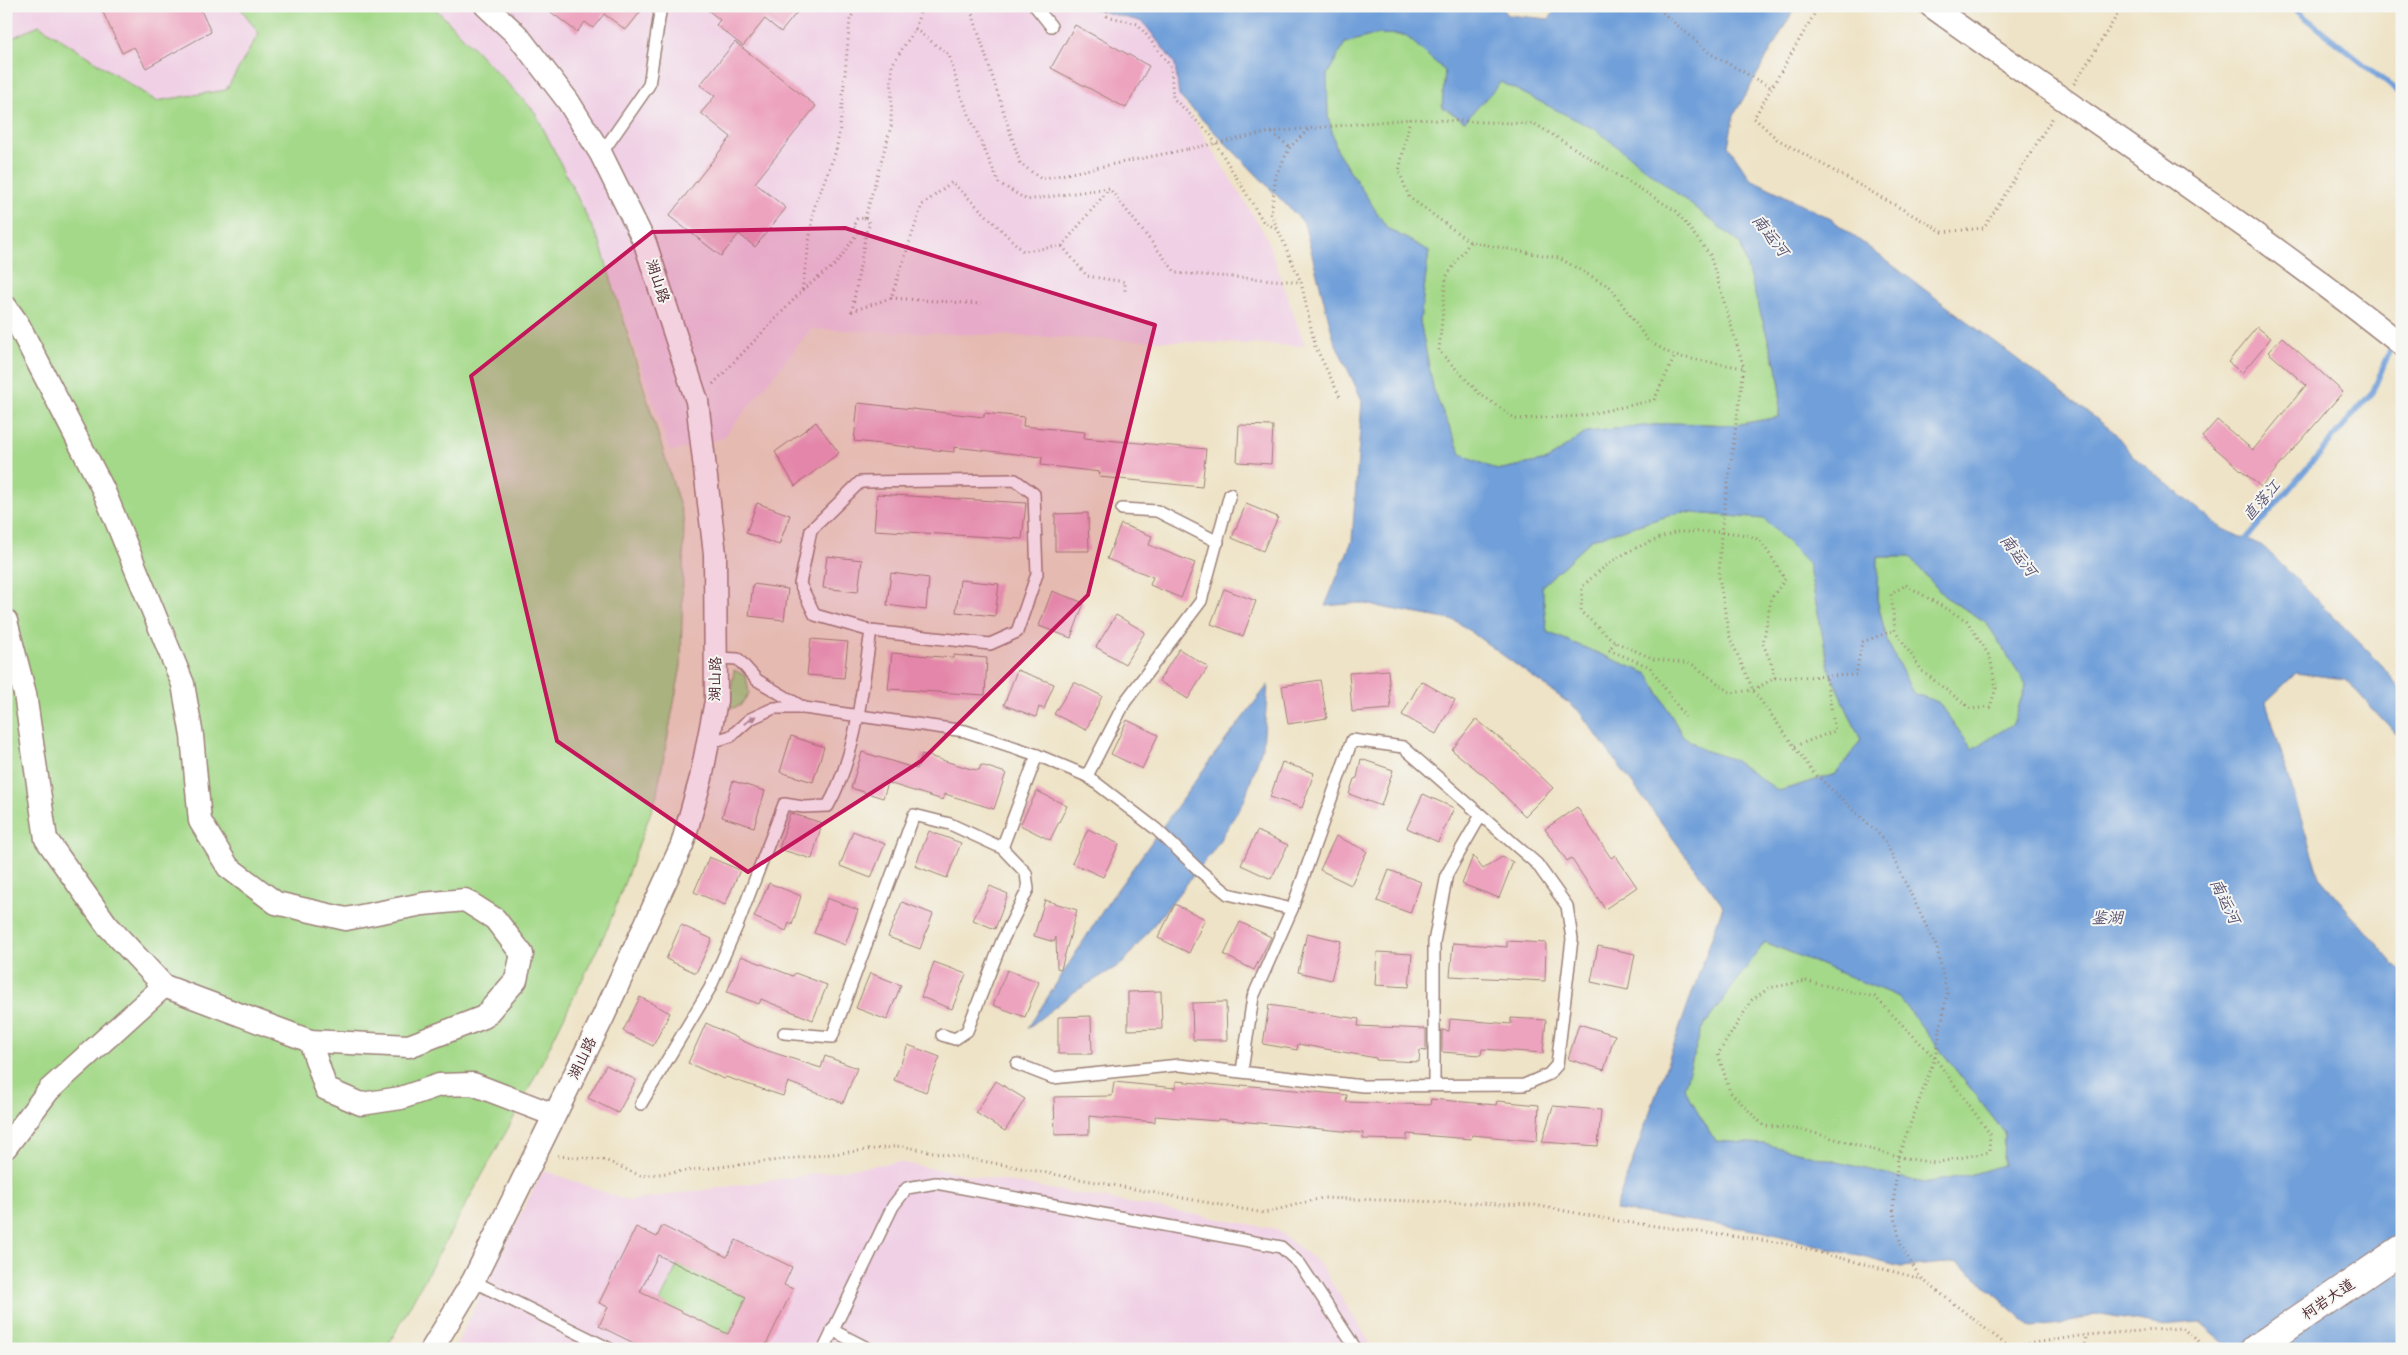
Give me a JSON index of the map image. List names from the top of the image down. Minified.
{"streets":{"street":["湖山路","柯岩大道"]},"water":["南运河","直落江","鉴湖"]}
